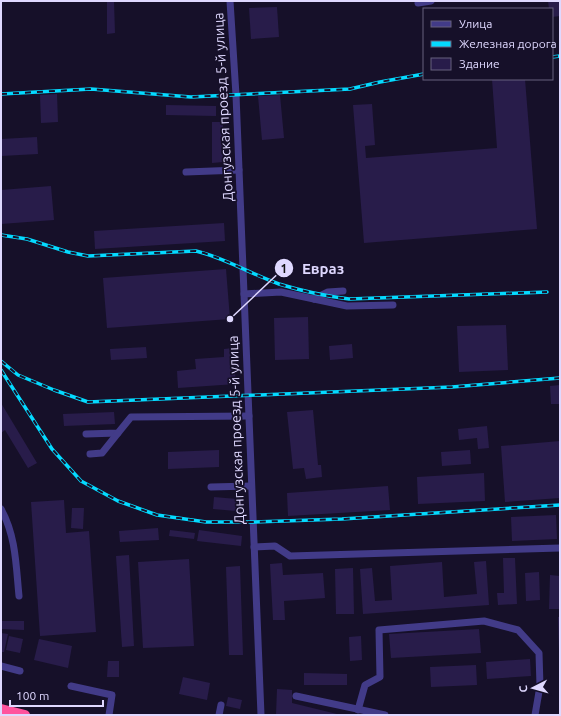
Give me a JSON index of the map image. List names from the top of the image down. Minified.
{"streets":{"street":["Донгузская проезд 5-й улица"]},"places":["Евраз"],"legend":["Улица","Железная дорога","Здание"],"scale_bar":"100 m","north":"left"}
